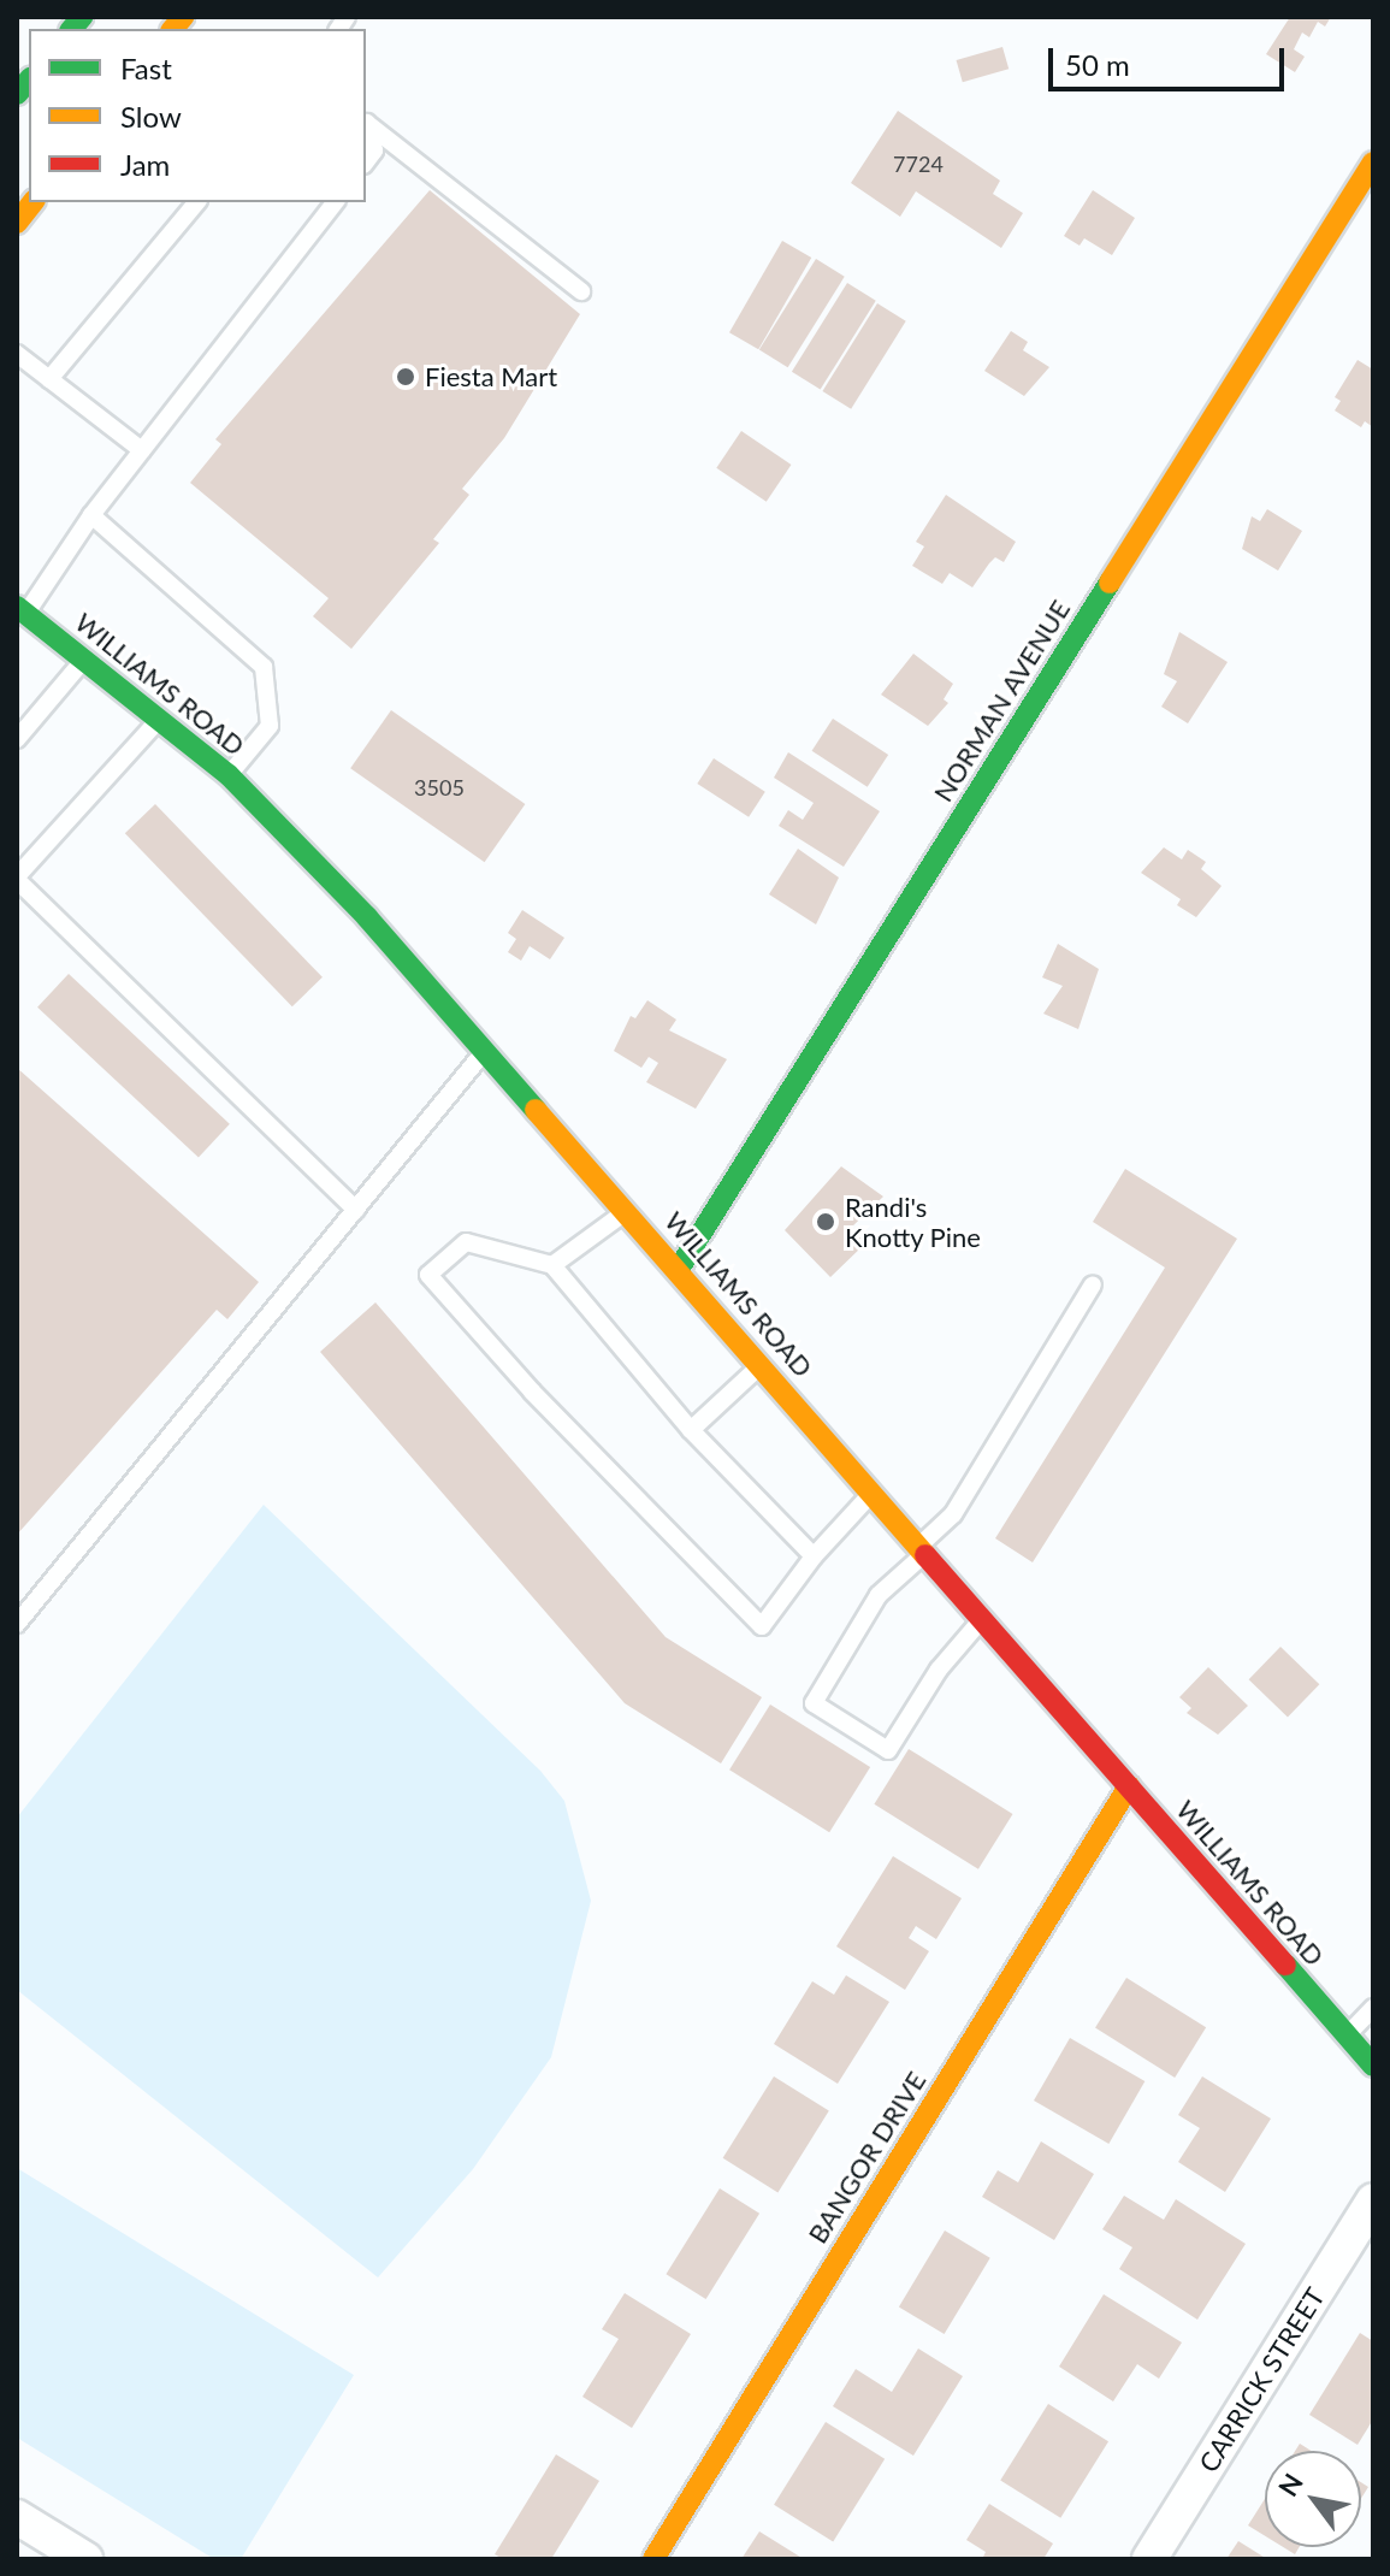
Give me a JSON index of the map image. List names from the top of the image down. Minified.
{"streets":{"street":["WILLIAMS ROAD","NORMAN AVENUE","BANGOR DRIVE","CARRICK STREET"]},"crossings":[["WILLIAMS ROAD","NORMAN AVENUE"],["WILLIAMS ROAD","BANGOR DRIVE"]],"places":["Fiesta Mart","Randi's Knotty Pine"],"house_numbers":["7724","3505"],"legend":["Fast","Slow","Jam"],"scale_bar":"50 m","north":"top left"}
